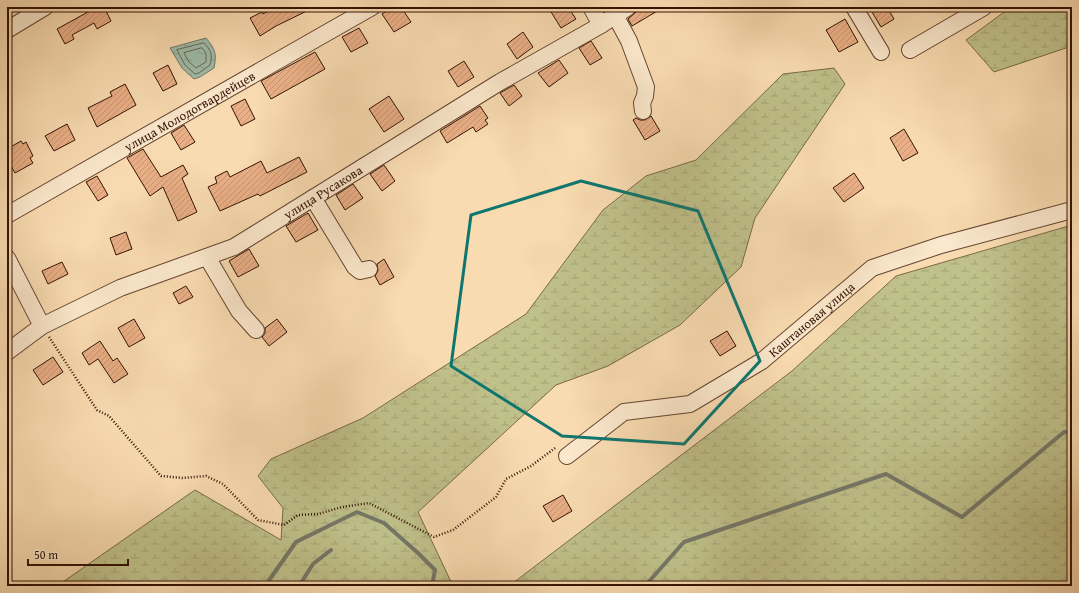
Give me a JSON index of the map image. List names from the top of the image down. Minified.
{"streets":{"street":["улица Молодогвардейцев","улица Русакова","Каштановая улица"]},"scale_bar":"50 m"}
